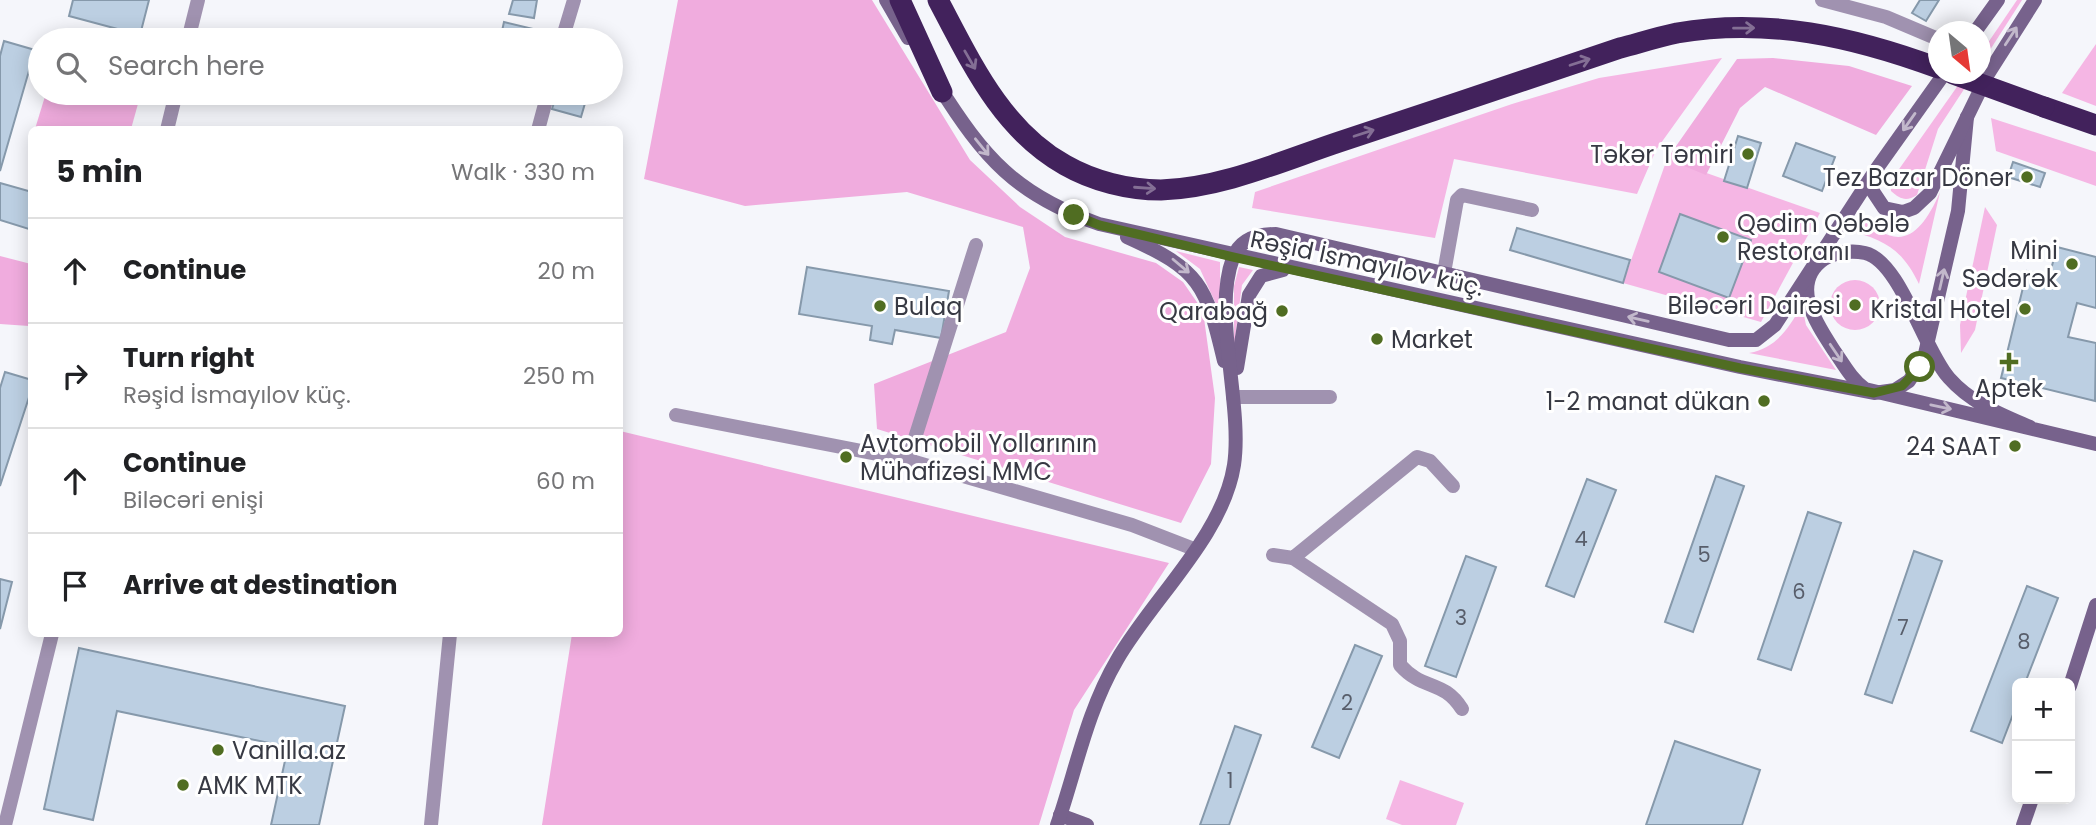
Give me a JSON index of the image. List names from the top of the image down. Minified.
{"streets":{"main road":["Rəşid İsmayılov küç."]},"places":{"other":["Təkər Təmiri","Tez Bazar Dönər","Qədim Qəbələ Restoranı","Mini Sədərək","Biləcəri Dairəsi","Bulaq","Kristal Hotel","Qarabağ","Market","1-2 manat dükan","24 SAAT","Avtomobil Yollarının Mühafizəsi MMC","Vanilla.az","AMK MTK"],"health":["Aptek"]},"house_numbers":["4","5","6","3","7","8","2","1"],"north":"bottom right","page":{"search":"Search here","heading":["5 min","Walk · 330 m"],"list":[["Continue","20 m"],["Turn right","Rəşid İsmayılov küç.","250 m"],["Continue","Biləcəri enişi","60 m"],"Arrive at destination"],"map_buttons":["+","−"]}}
